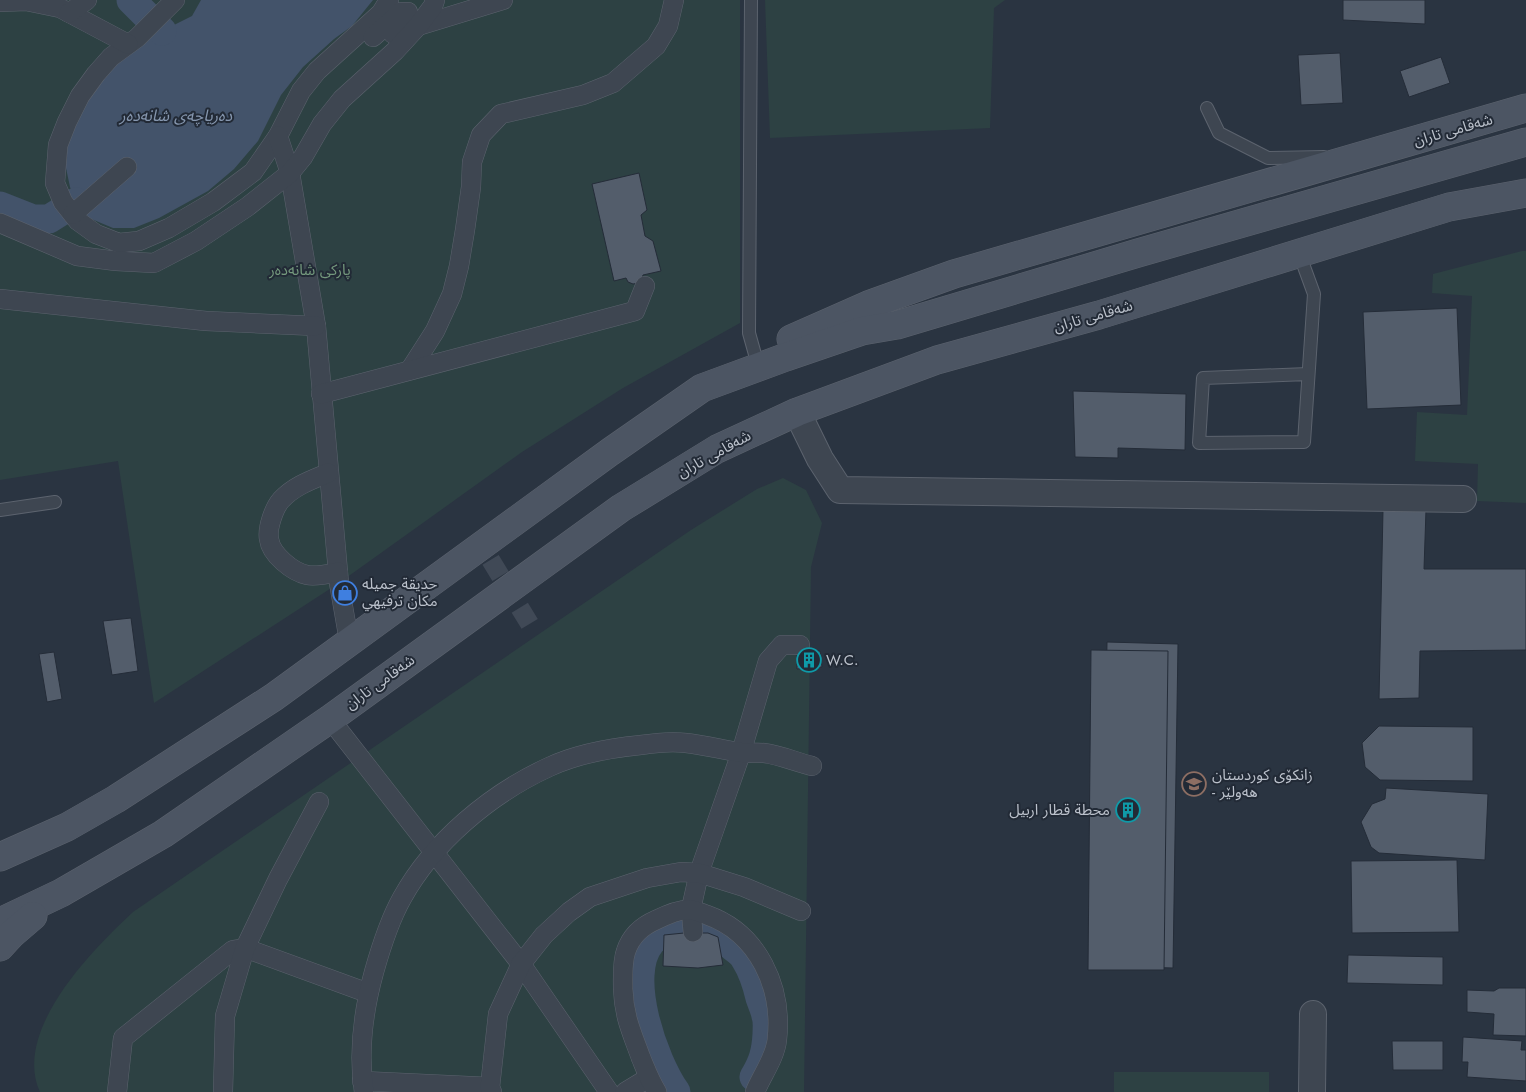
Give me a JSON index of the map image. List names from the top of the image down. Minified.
{"streets":{"main road":["شەقامی تاران"]},"water":["دەریاچەی شانەدەر"],"parks":["پارکی شانەدەر"],"places":{"shop":["حديقة جميله مكان ترفيهي"],"building":["W.C.","محطة قطار اربيل"],"school or university":["زانکۆی کوردستان - هەولێر"]}}
